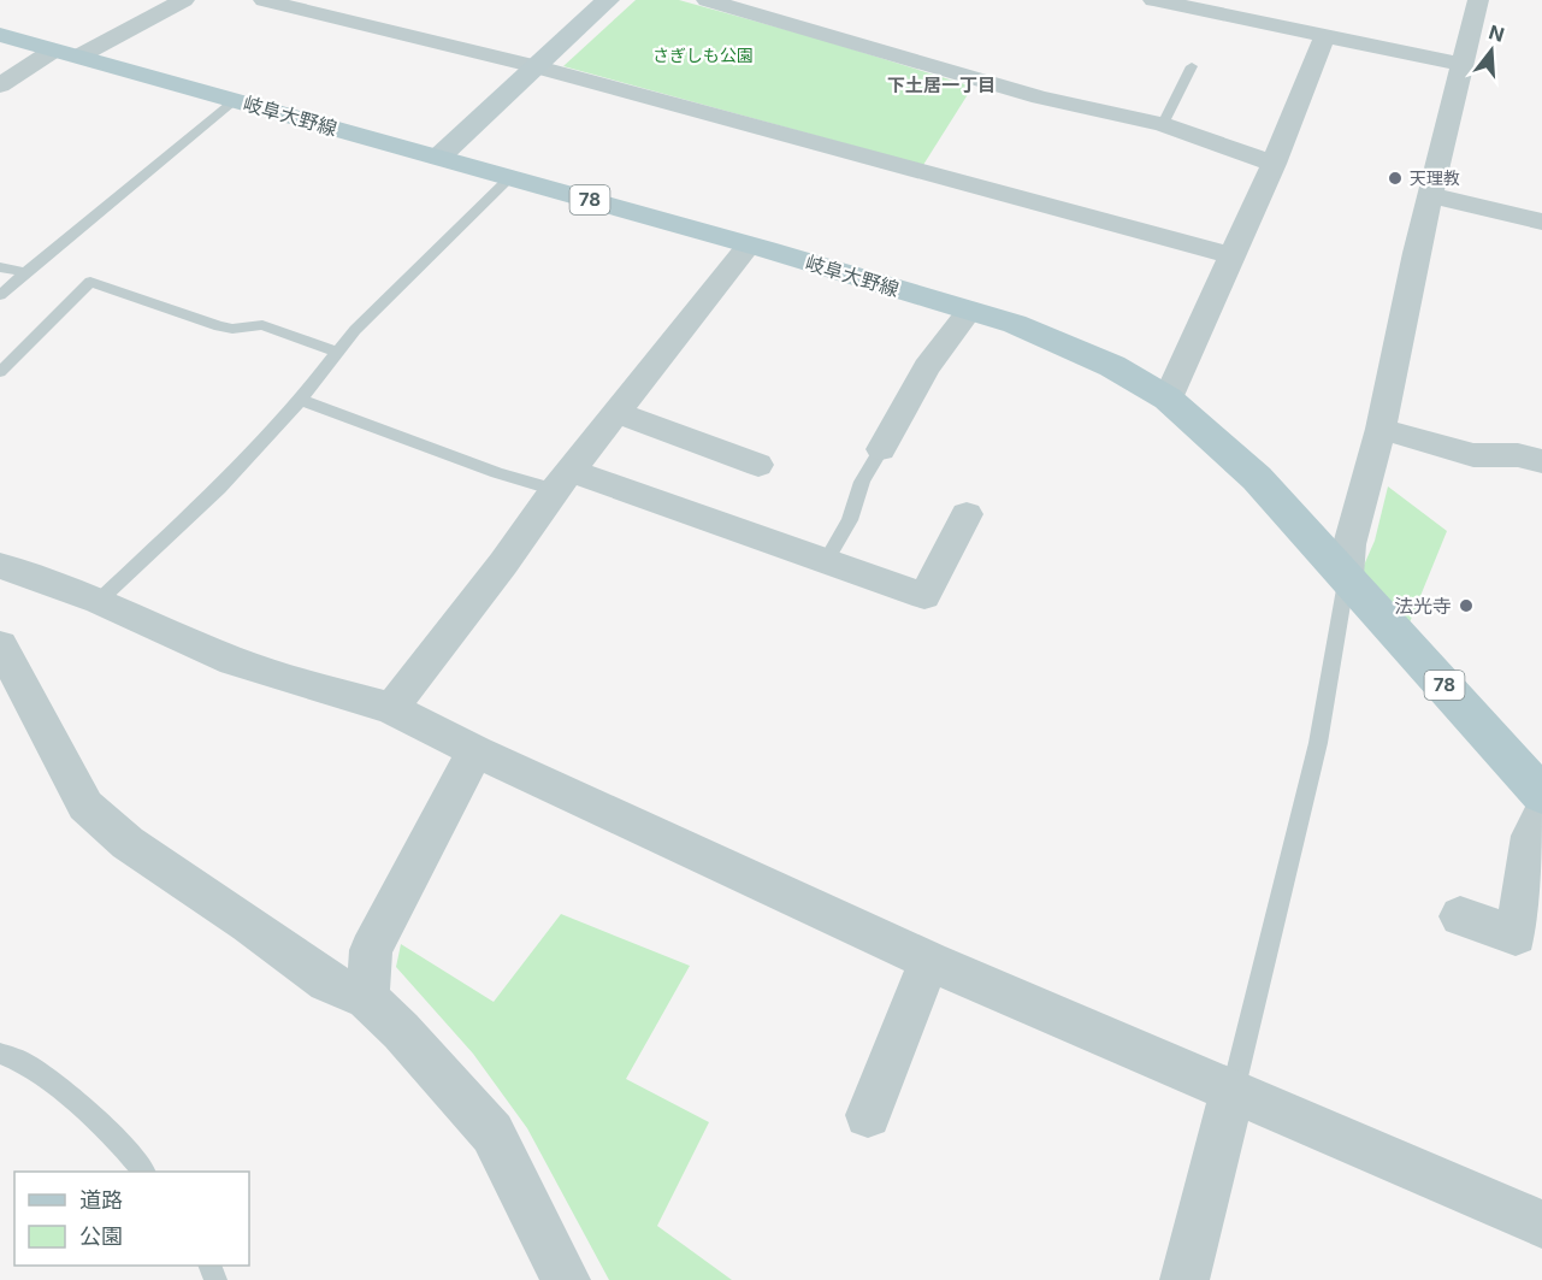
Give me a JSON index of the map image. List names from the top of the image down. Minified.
{"streets":{"main road":["岐阜大野線","78"]},"districts":["下土居一丁目"],"parks":["さぎしも公園"],"places":["天理教","法光寺"],"legend":["道路","公園"],"north":"top"}
